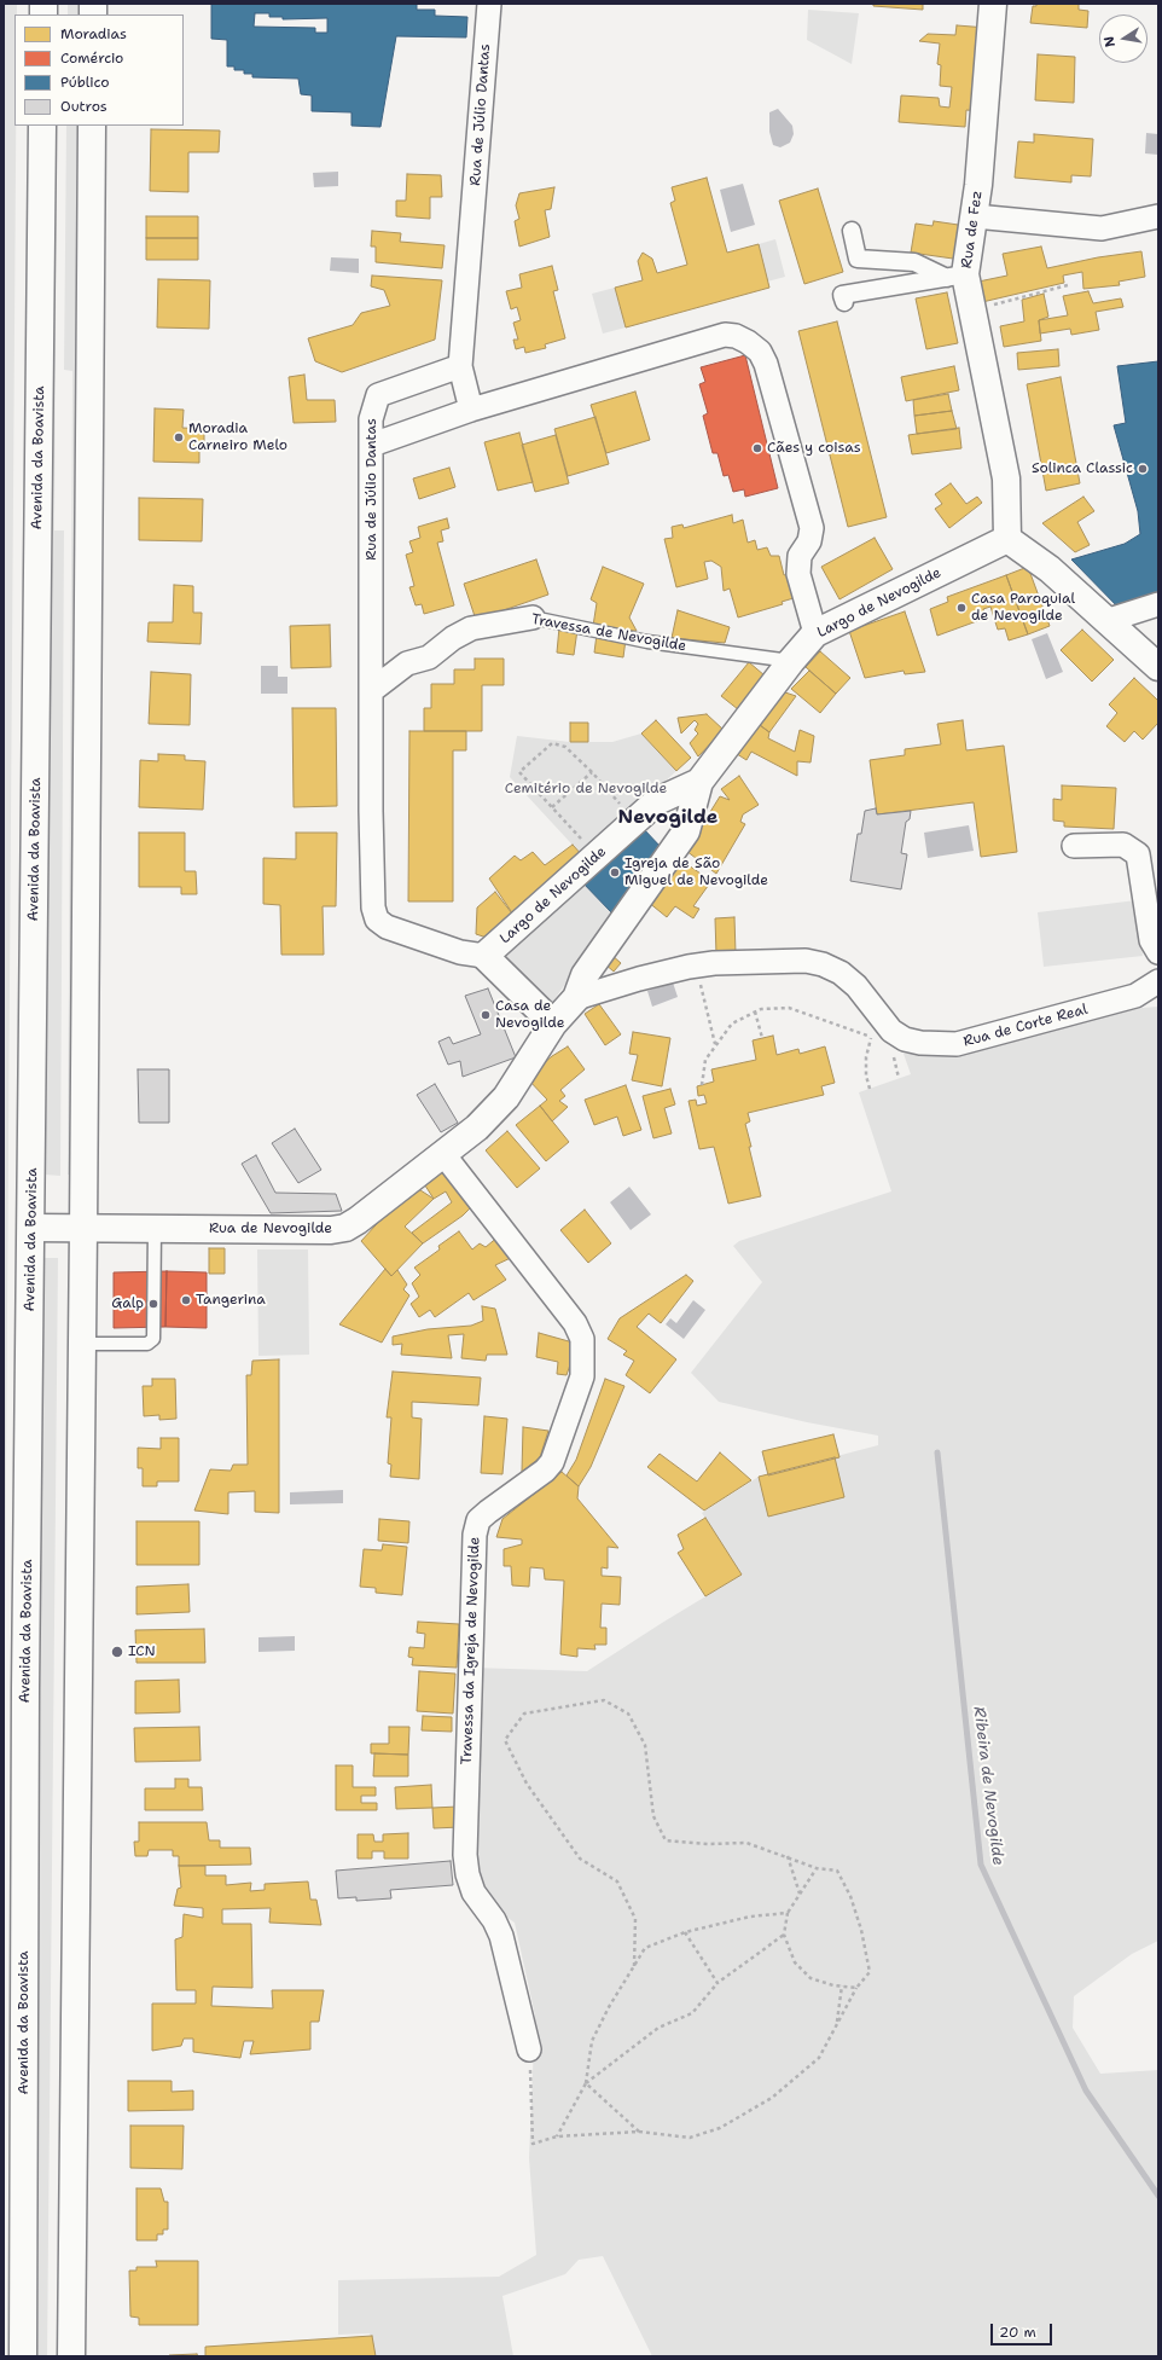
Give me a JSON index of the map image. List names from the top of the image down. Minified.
{"streets":{"main road":["Rua de Fez","Avenida da Boavista","Largo de Nevogilde","Rua de Nevogilde"],"street":["Rua de Júlio Dantas","Travessa de Nevogilde","Rua de Corte Real","Travessa da Igreja de Nevogilde"]},"crossings":[["Rua de Júlio Dantas","Largo de Nevogilde"],["Rua de Júlio Dantas","Travessa de Nevogilde"],["Rua de Fez","Largo de Nevogilde"],["Avenida da Boavista","Rua de Nevogilde"],["Largo de Nevogilde","Travessa de Nevogilde"],["Largo de Nevogilde","Rua de Corte Real"],["Largo de Nevogilde","Rua de Nevogilde"],["Rua de Nevogilde","Travessa da Igreja de Nevogilde"]],"districts":["Nevogilde"],"water":["Ribeira de Nevogilde"],"parks":["Cemitério de Nevogilde"],"places":["Moradia Carneiro Melo","Cães y coisas","Solinca Classic","Casa Paroquial de Nevogilde","Igreja de São Miguel de Nevogilde","Casa de Nevogilde","Tangerina","Galp","ICN"],"legend":["Moradias","Comércio","Público","Outros"],"scale_bar":"20 m","north":"left"}
